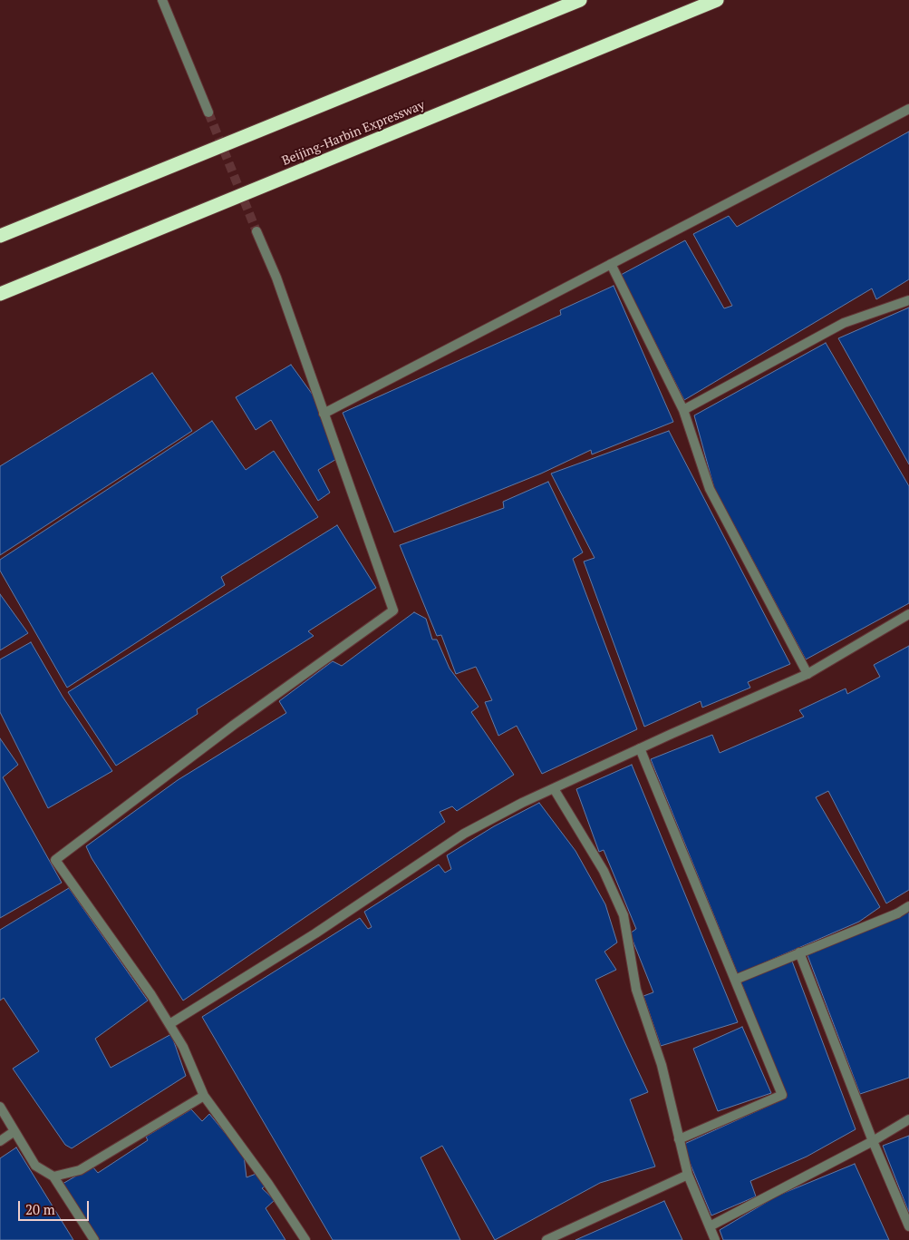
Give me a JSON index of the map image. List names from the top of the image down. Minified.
{"streets":{"highway":["Beijing-Harbin Expressway"]},"scale_bar":"20 m"}
